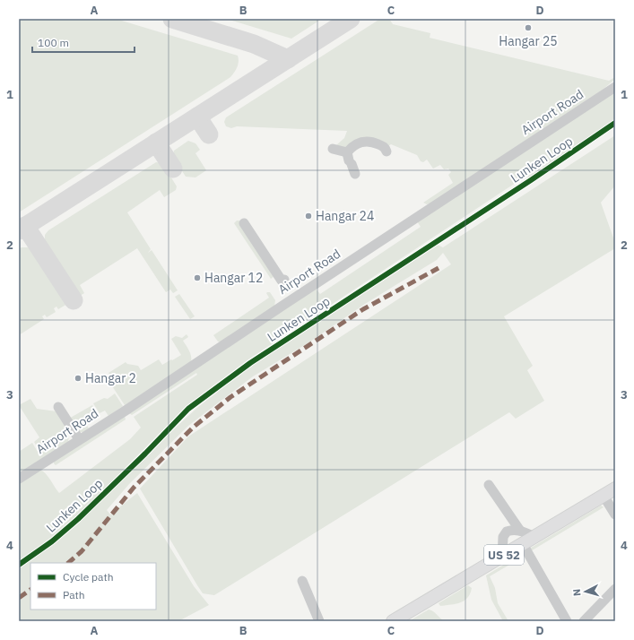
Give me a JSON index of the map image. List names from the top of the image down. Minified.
{"streets":{"main road":["US 52"],"lane":["Airport Road"],"cycle path":["Lunken Loop"]},"places":["Hangar 25","Hangar 24","Hangar 12","Hangar 2"],"legend":["Cycle path","Path"],"scale_bar":"100 m","north":"left","grid":{"columns":["A","B","C","D"],"rows":["1","2","3","4"]}}
